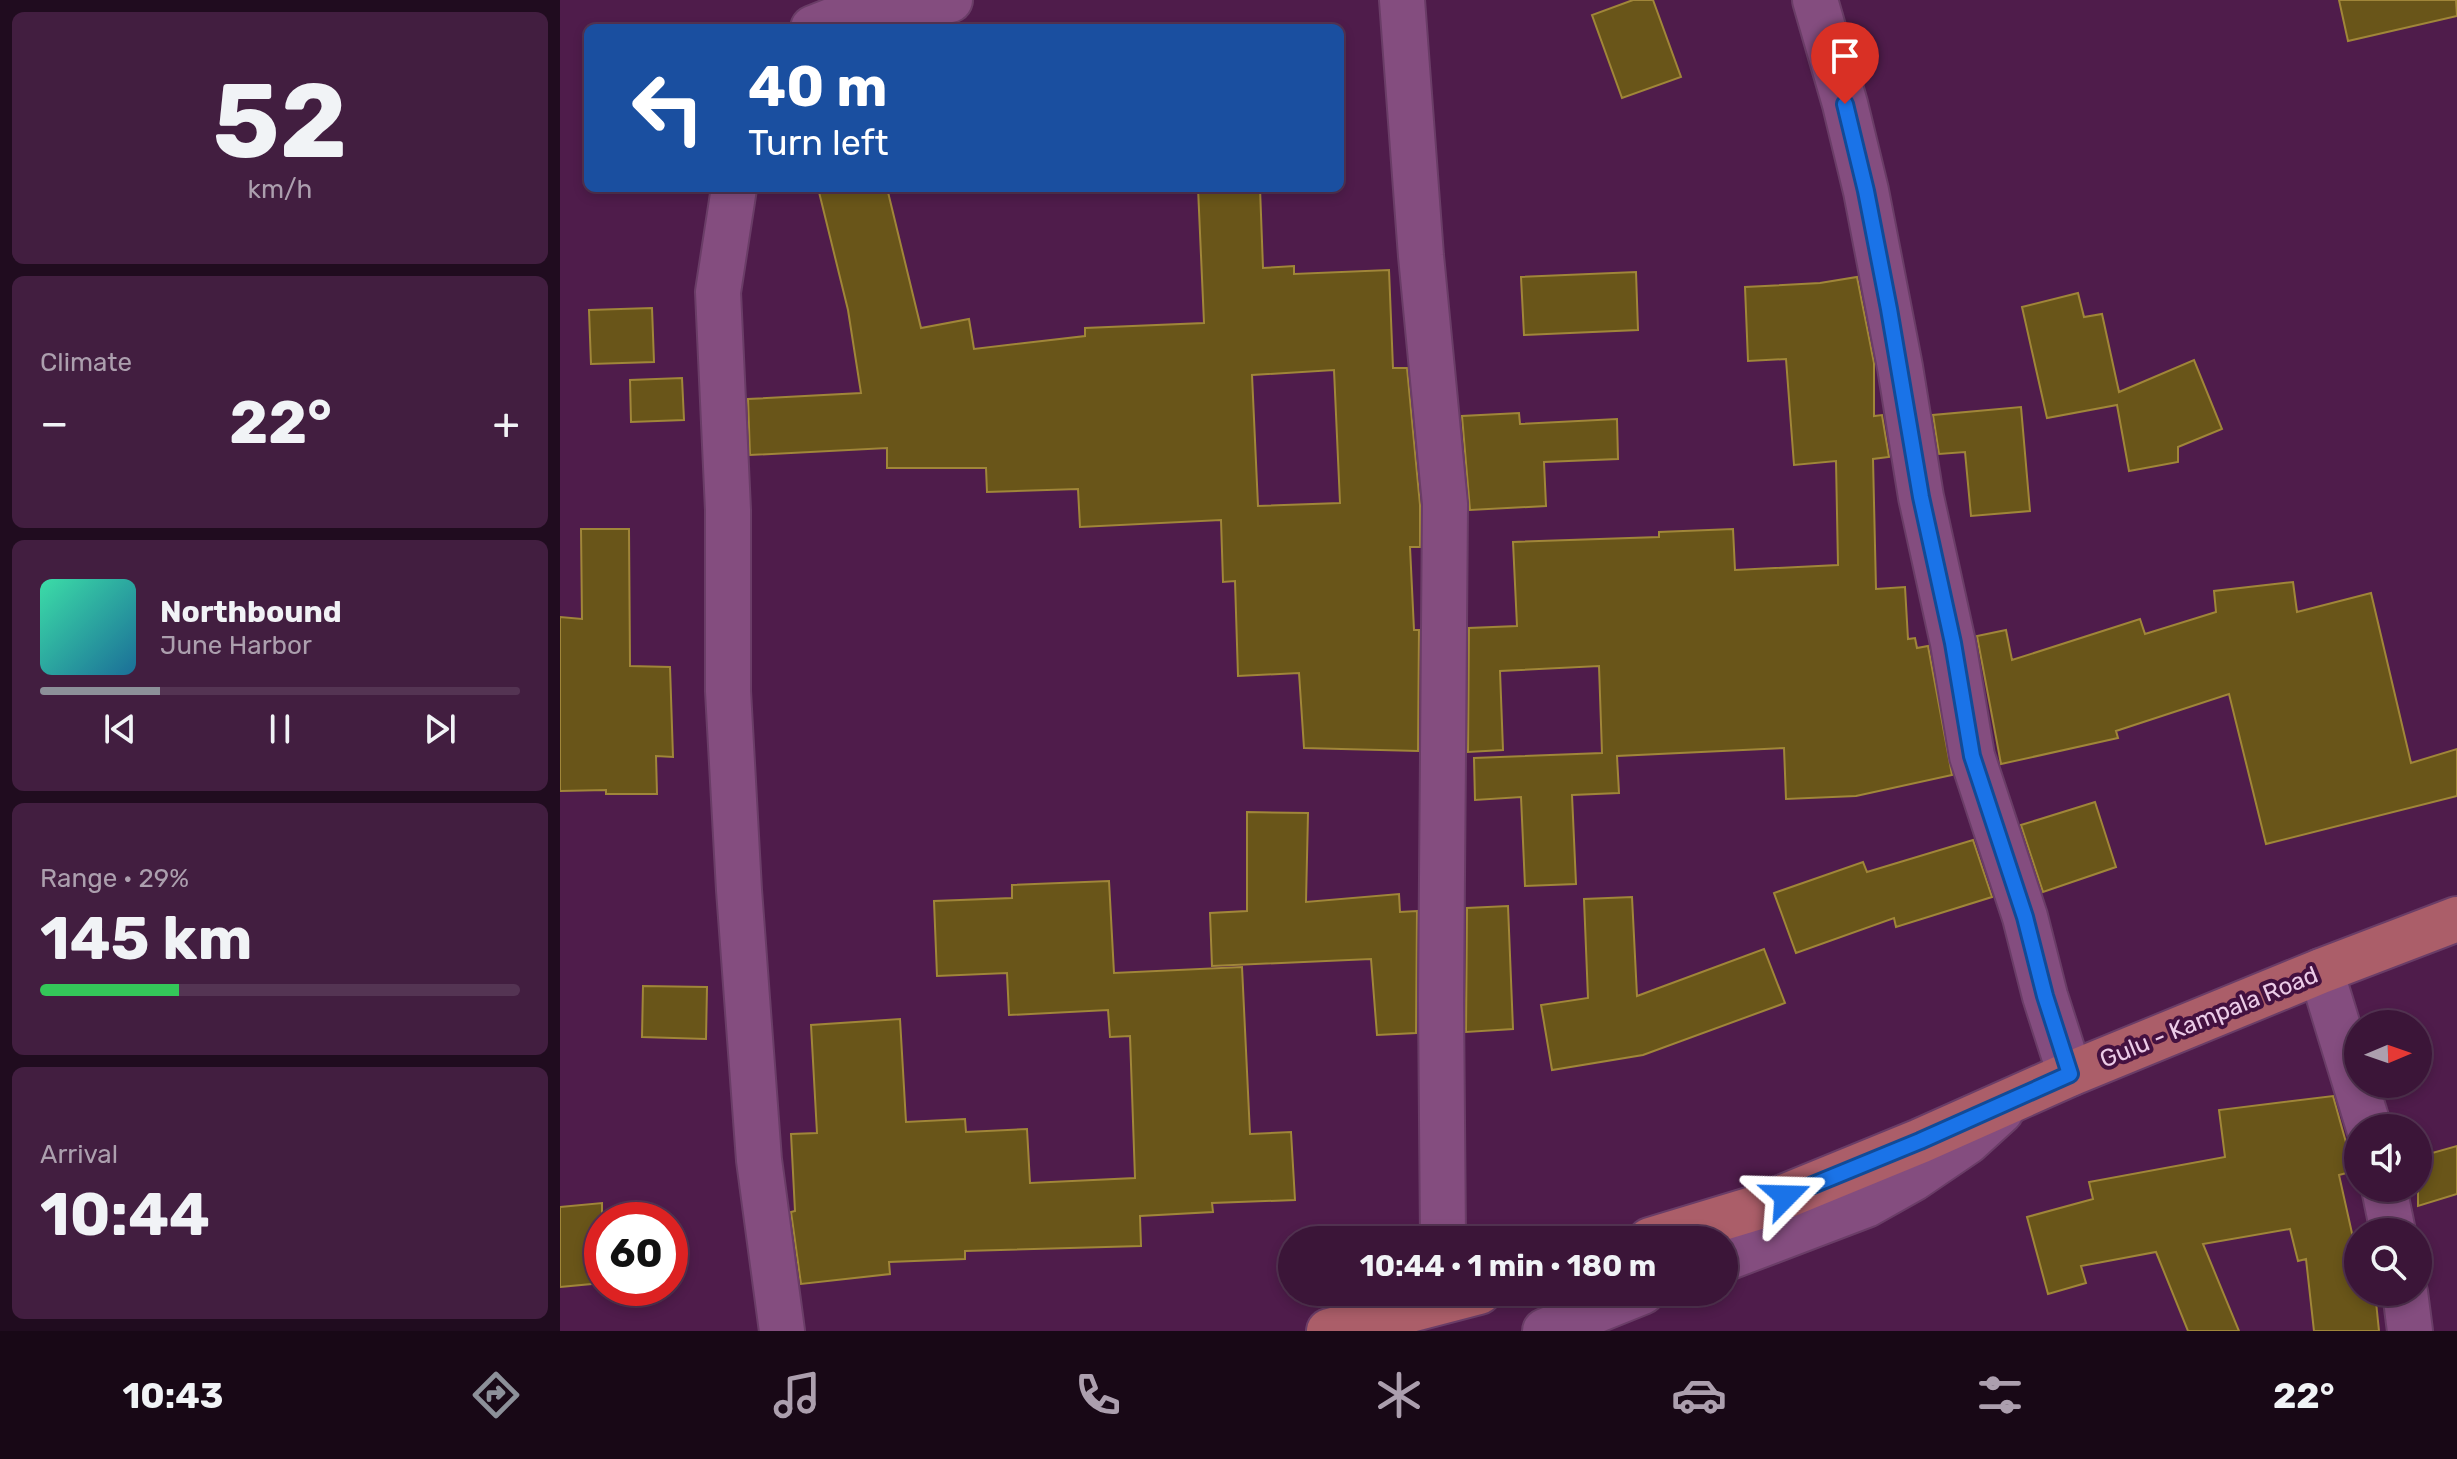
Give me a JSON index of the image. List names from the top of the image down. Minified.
{"streets":{"main road":["Gulu - Kampala Road"]},"north":"right","page":{"tile":[["52","km/h"],"Climate",["Range · 29%","145 km"],["Arrival","10:44"]],"turn":["40 m","Turn left"],"heat":["−","22°","+"],"song":["Northbound","June Harbor"],"limit":"60","trip":"10:44 · 1 min · 180 m","tabs":["10:43","22°"]}}
